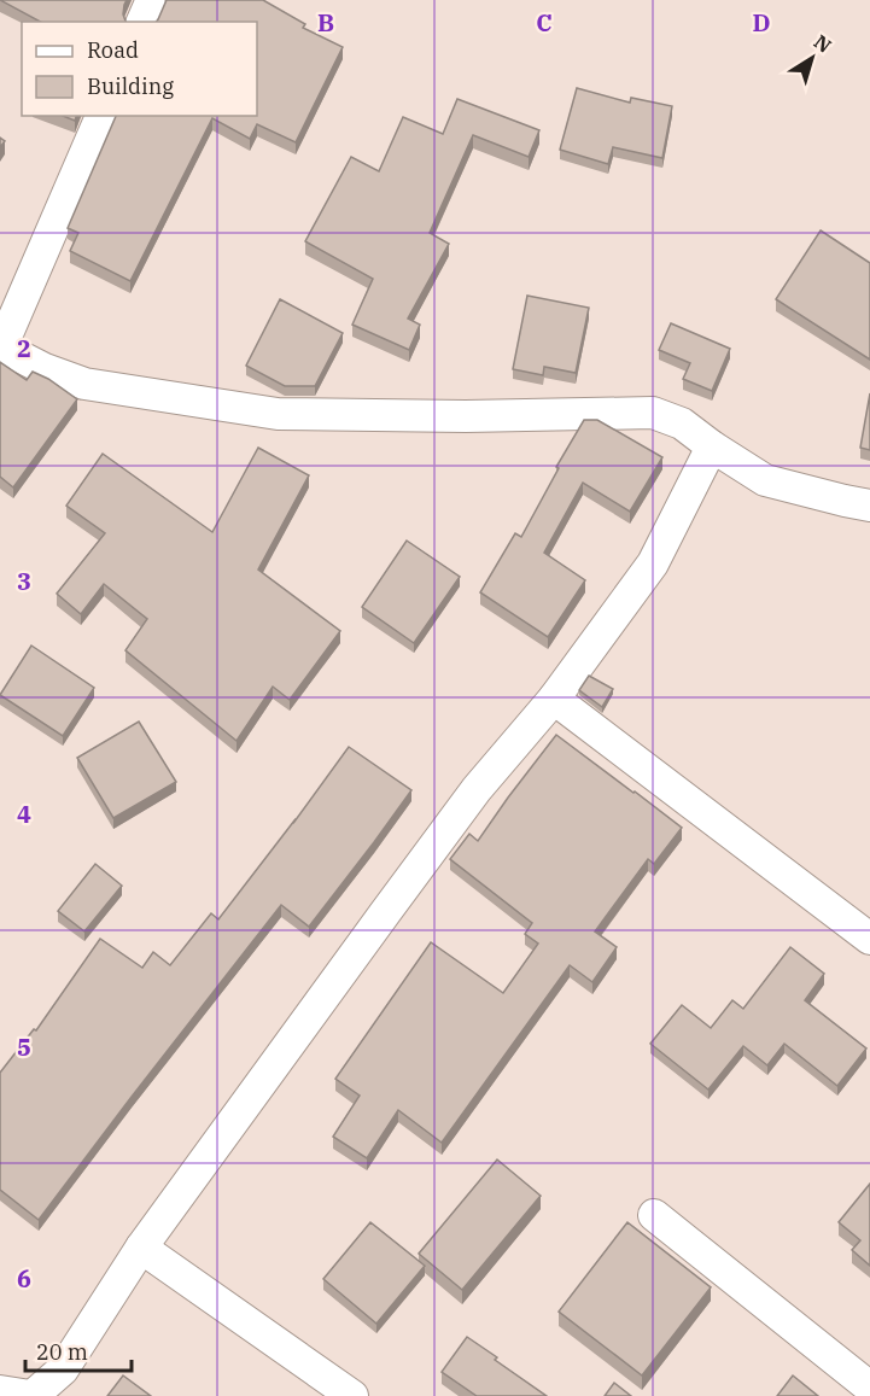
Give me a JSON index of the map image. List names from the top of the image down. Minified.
{"legend":["Road","Building"],"scale_bar":"20 m","north":"top right","grid":{"columns":["B","C","D"],"rows":["2","3","4","5","6"]}}
